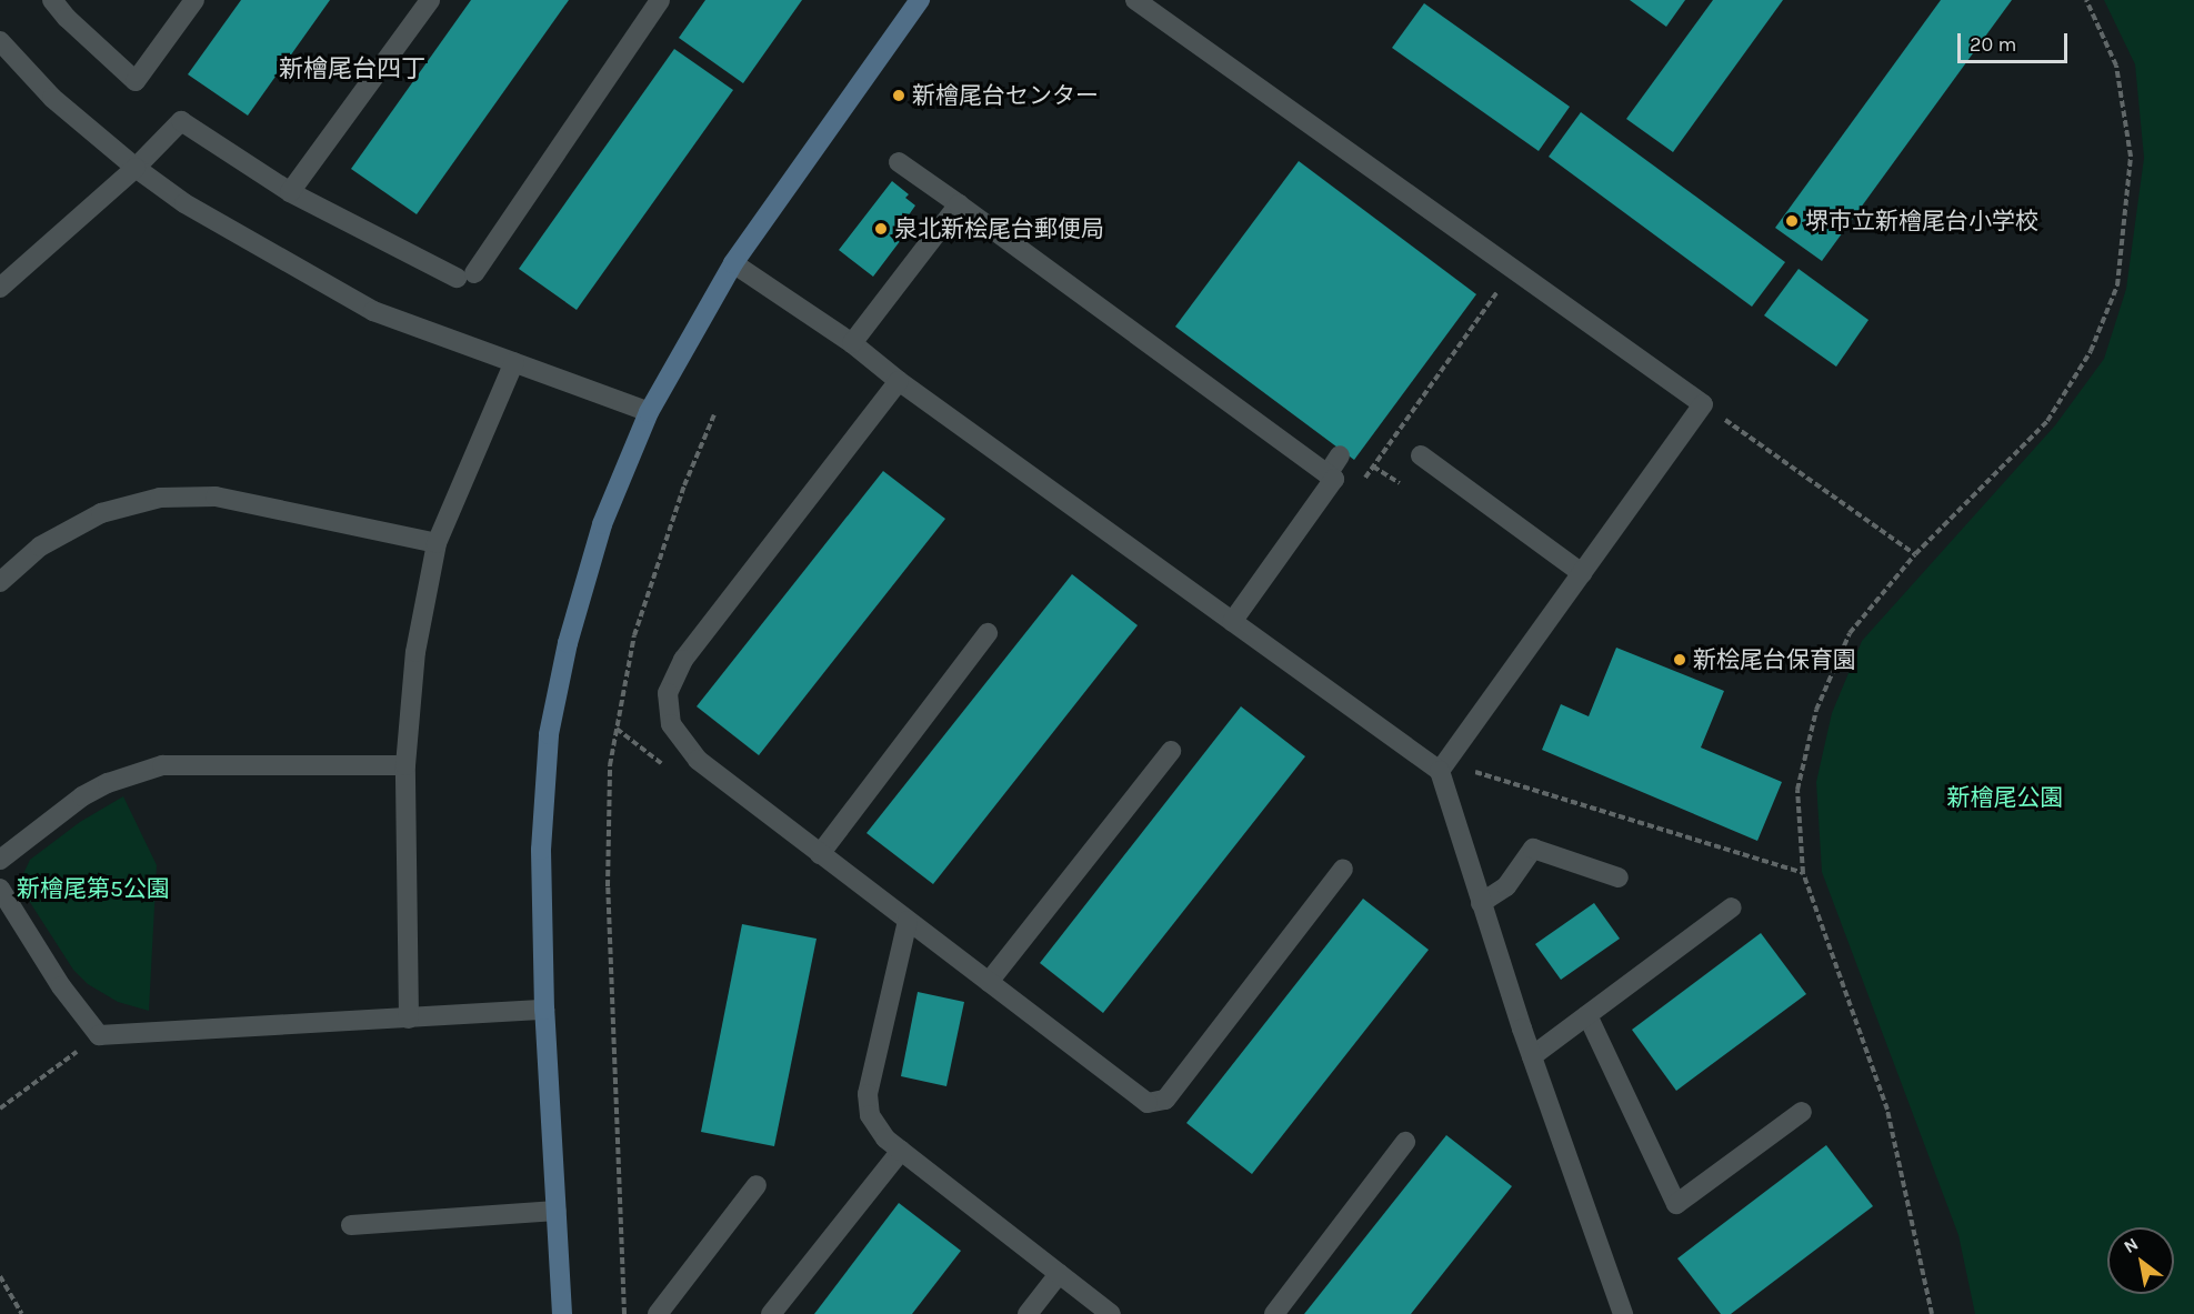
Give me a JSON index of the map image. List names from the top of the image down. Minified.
{"districts":["新檜尾台四丁"],"parks":["新檜尾公園","新檜尾第5公園"],"places":["新檜尾台センター","堺市立新檜尾台小学校","泉北新桧尾台郵便局","新桧尾台保育園"],"scale_bar":"20 m","north":"top left"}
